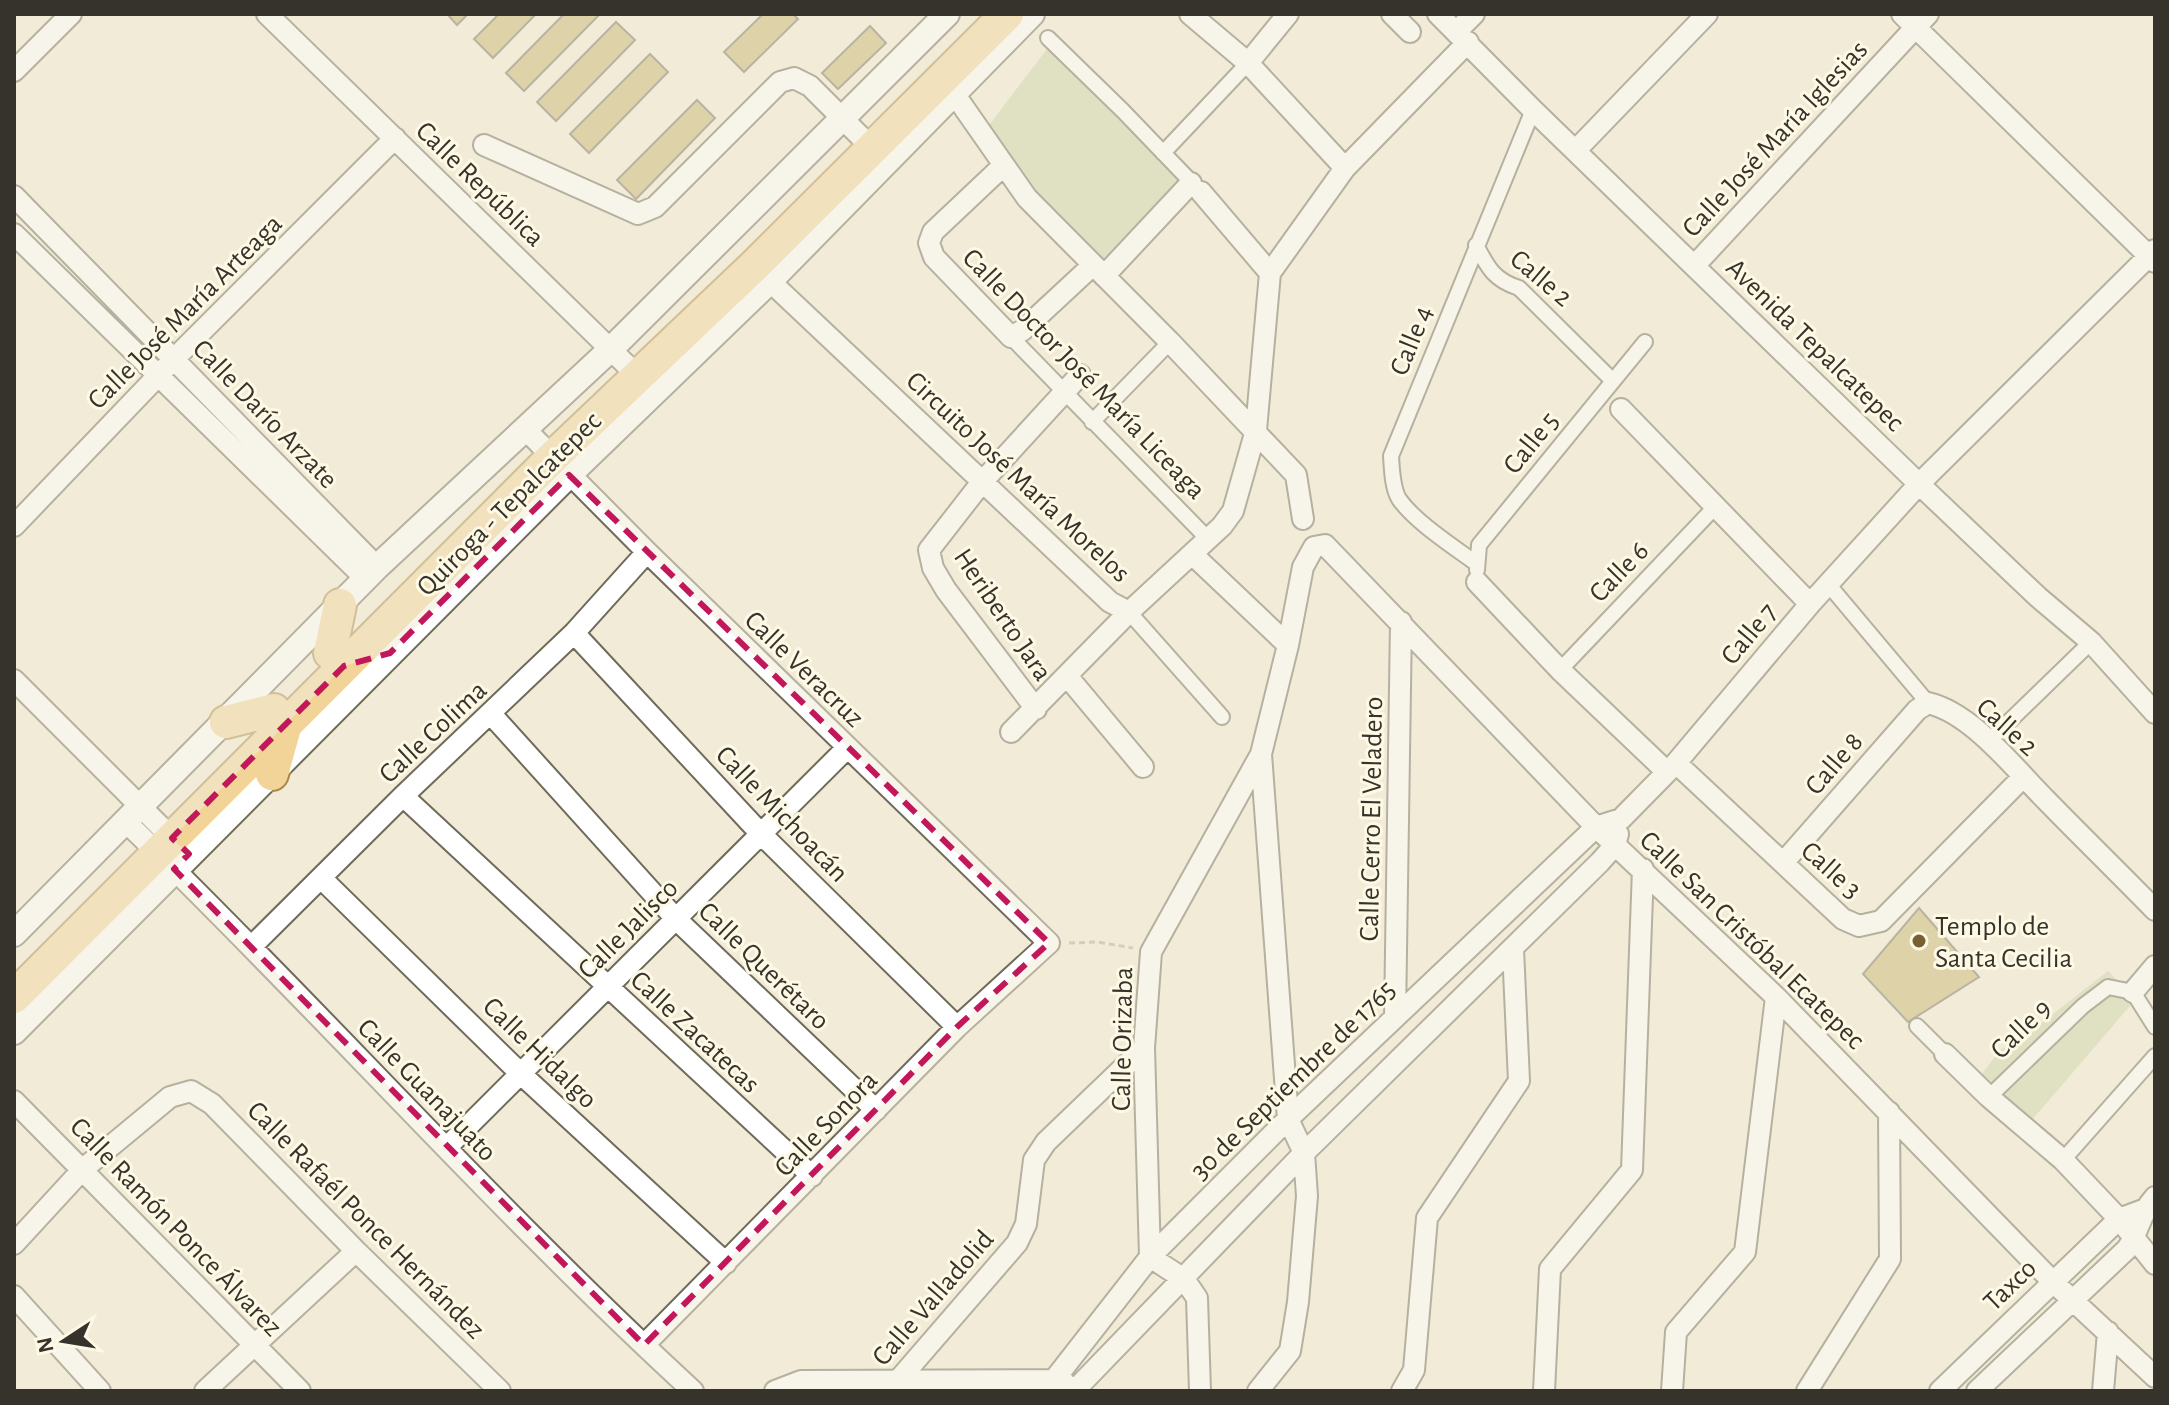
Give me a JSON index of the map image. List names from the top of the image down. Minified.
{"streets":{"main road":["Quiroga - Tepalcatepec"],"street":["Calle José María Iglesias","Calle República","Calle 2","Calle José María Arteaga","Calle 4","Avenida Tepalcatepec","Calle Doctor José María Liceaga","Calle Darío Arzate","Calle 5","Circuito José María Morelos","Calle 6","Heriberto Jara","Calle 7","Calle Veracruz","Calle Colima","Calle 8","Calle Michoacán","Calle Cerro El Veladero","Calle 3","Calle Jalisco","Calle San Cristóbal Ecatepec","Calle Querétaro","Calle 9","Calle Zacatecas","Calle Orizaba","Calle Hidalgo","30 de Septiembre de 1765","Calle Guanajuato","Calle Sonora","Calle Rafaél Ponce Hernández","Calle Ramón Ponce Álvarez","Taxco","Calle Valladolid"]},"crossings":[["Calle José María Iglesias","Avenida Tepalcatepec"],["Calle República","Calle José María Arteaga"],["Calle República","Quiroga - Tepalcatepec"],["Calle 2","Calle 4"],["Calle 2","Calle 5"],["Calle 2","Calle 7"],["Calle 2","Calle 8"],["Calle 2","Calle 3"],["Calle José María Arteaga","Calle Darío Arzate"],["Calle 4","Avenida Tepalcatepec"],["Calle 4","Calle 5"],["Calle 4","Calle 3"],["Avenida Tepalcatepec","Calle 7"],["Calle Doctor José María Liceaga","Circuito José María Morelos"],["Calle 5","Calle 3"],["Circuito José María Morelos","Quiroga - Tepalcatepec"],["Circuito José María Morelos","Heriberto Jara"],["Quiroga - Tepalcatepec","Calle Veracruz"],["Quiroga - Tepalcatepec","Calle Guanajuato"],["Calle 6","Calle 3"],["Calle 7","Calle 3"],["Calle 7","Calle San Cristóbal Ecatepec"],["Calle 7","30 de Septiembre de 1765"],["Calle Veracruz","Calle Colima"],["Calle Veracruz","Calle Jalisco"],["Calle Veracruz","Calle Sonora"],["Calle Colima","Calle Michoacán"],["Calle Colima","Calle Querétaro"],["Calle Colima","Calle Zacatecas"],["Calle Colima","Calle Hidalgo"],["Calle Colima","Calle Guanajuato"],["Calle 8","Calle 3"],["Calle Michoacán","Calle Jalisco"],["Calle Michoacán","Calle Sonora"],["Calle Cerro El Veladero","Calle San Cristóbal Ecatepec"],["Calle Cerro El Veladero","30 de Septiembre de 1765"],["Calle Jalisco","Calle Querétaro"],["Calle Jalisco","Calle Zacatecas"],["Calle Jalisco","Calle Hidalgo"],["Calle Jalisco","Calle Guanajuato"],["Calle San Cristóbal Ecatepec","30 de Septiembre de 1765"],["Calle San Cristóbal Ecatepec","Taxco"],["Calle Querétaro","Calle Sonora"],["Calle Zacatecas","Calle Sonora"],["Calle Orizaba","30 de Septiembre de 1765"],["Calle Orizaba","Calle Valladolid"],["Calle Hidalgo","Calle Sonora"],["Calle Guanajuato","Calle Sonora"],["Calle Rafaél Ponce Hernández","Calle Ramón Ponce Álvarez"]],"places":["Templo de Santa Cecilia"],"north":"left"}
